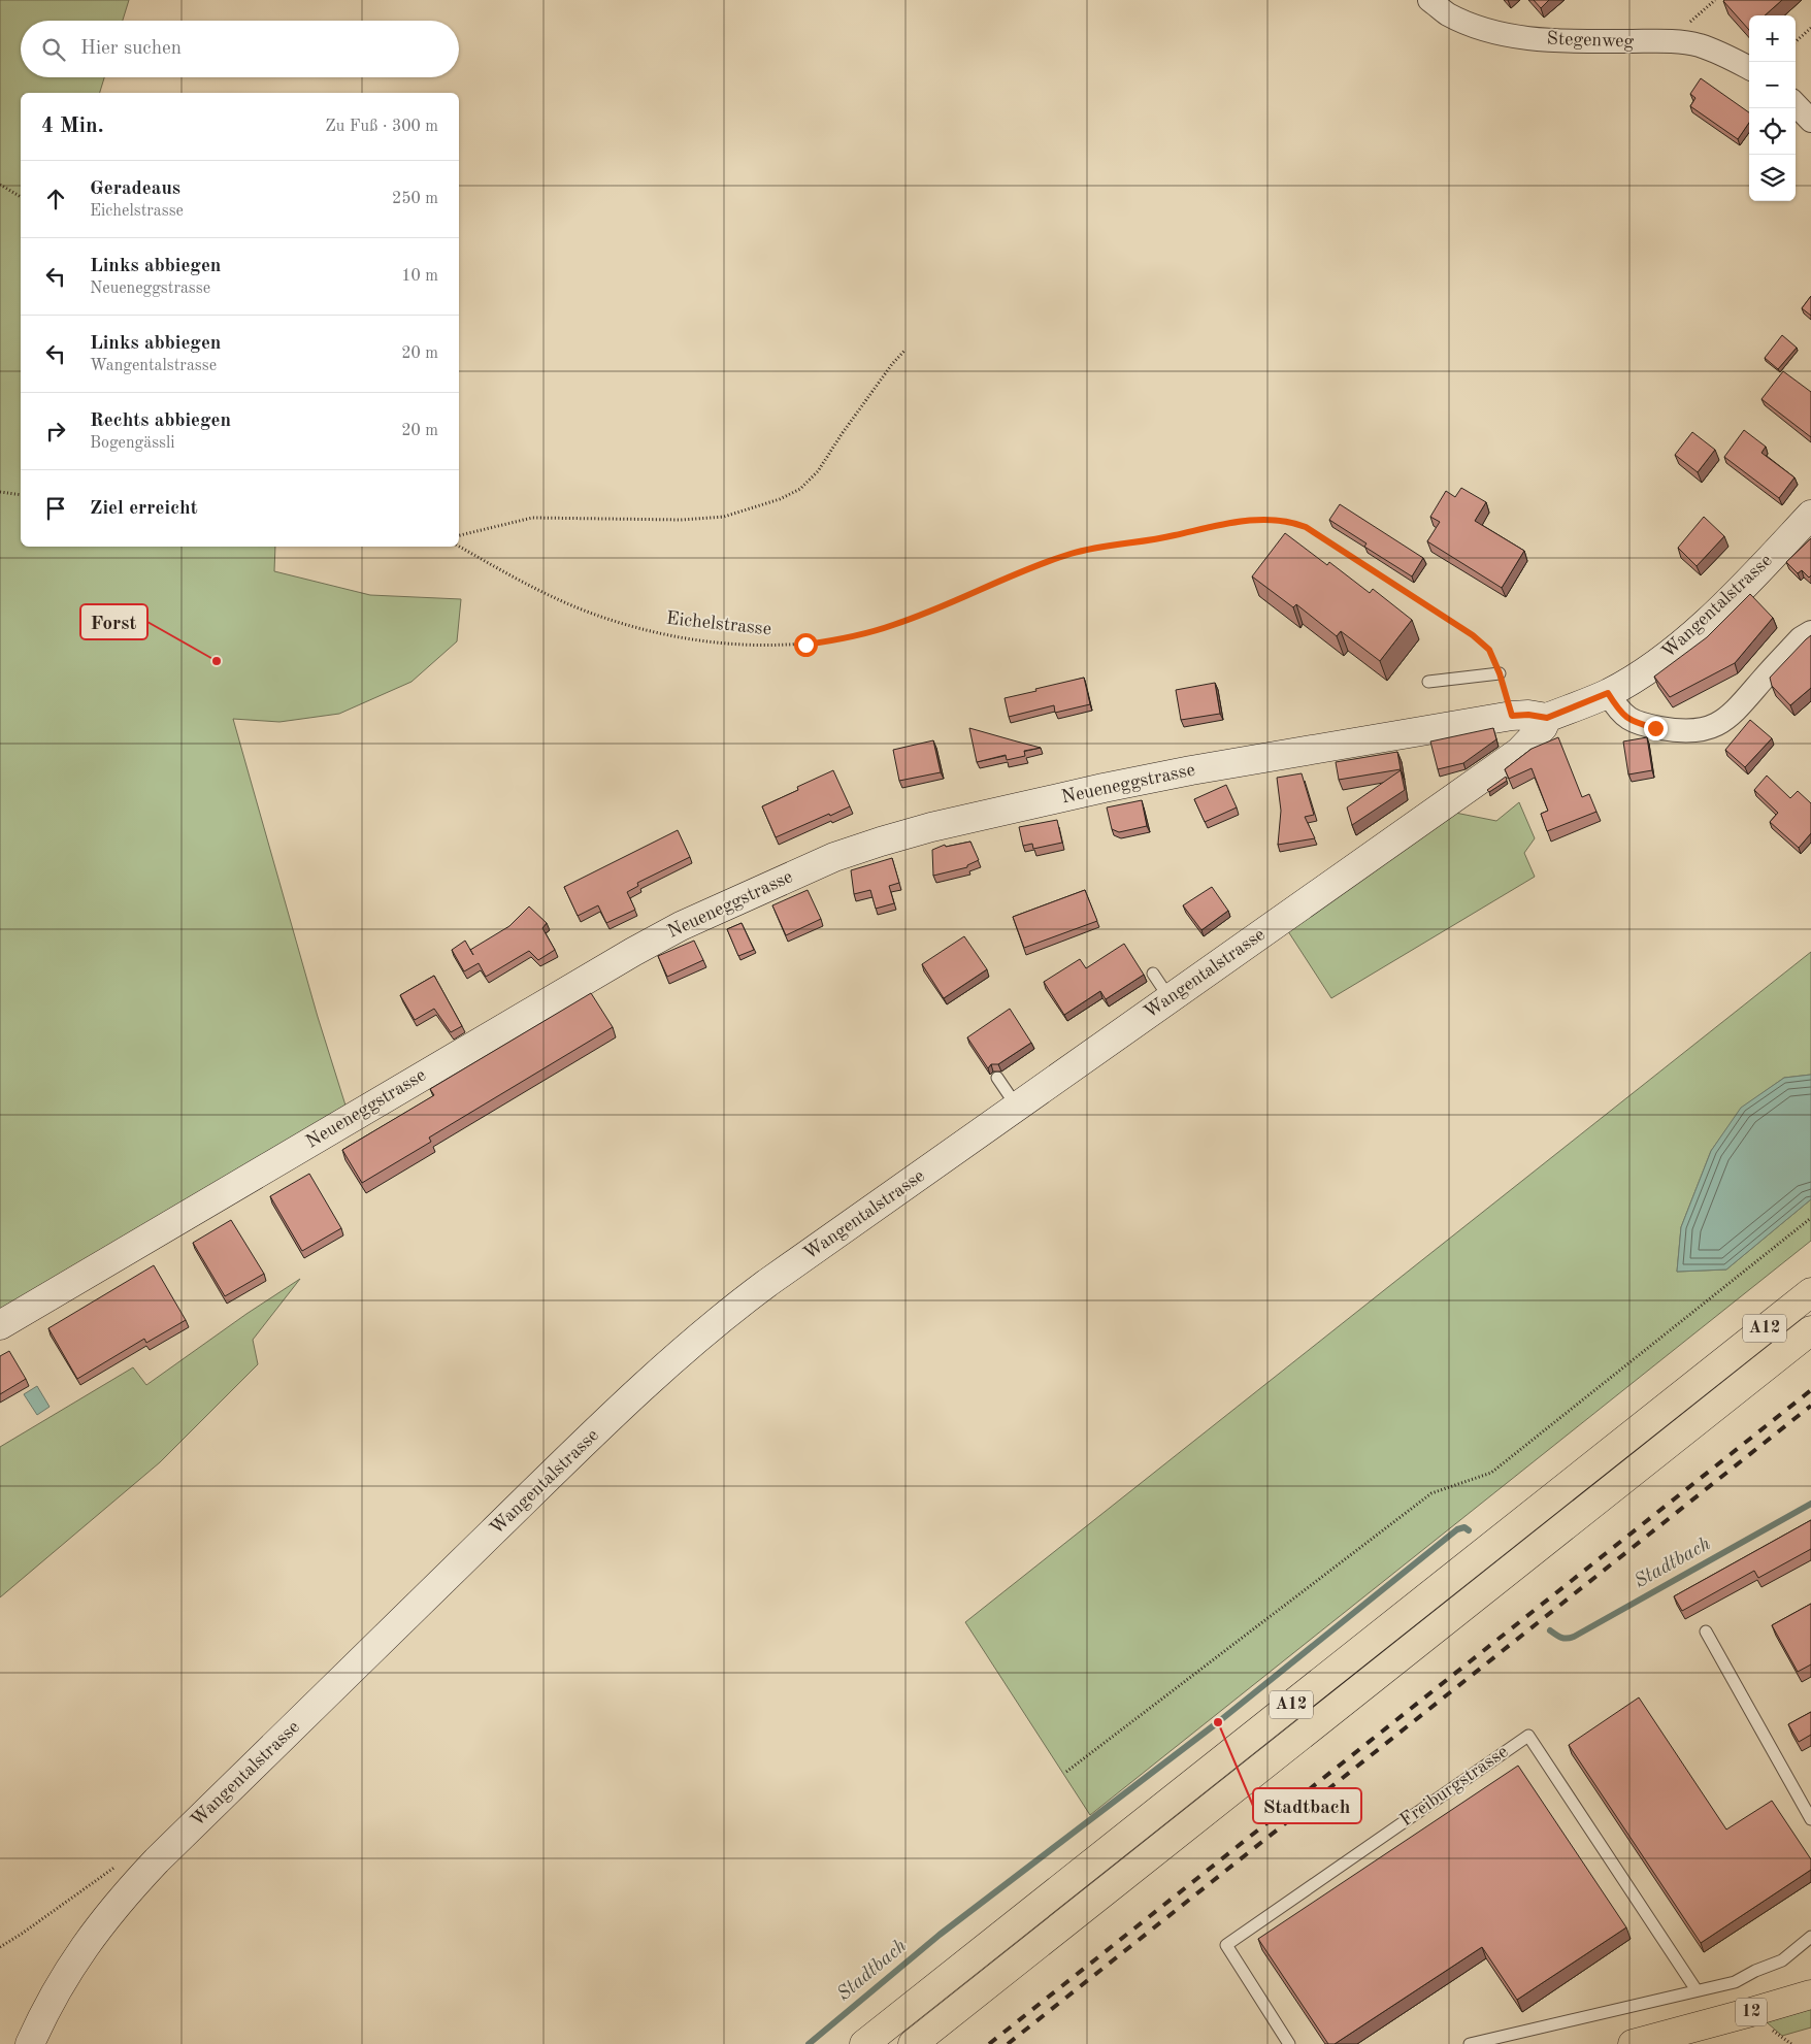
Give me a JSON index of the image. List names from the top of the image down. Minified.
{"streets":{"main road":["A12","12"],"street":["Stegenweg","Wangentalstrasse","Neueneggstrasse"],"lane":["Freiburgstrasse"],"path":["Eichelstrasse"]},"crossings":[["Wangentalstrasse","Neueneggstrasse"]],"water":["Stadtbach"],"places":["Forst","Stadtbach"],"page":{"map_buttons":["+","−"],"search":"Hier suchen","heading":["4 Min.","Zu Fuß · 300 m"],"list":[["Geradeaus","Eichelstrasse","250 m"],["Links abbiegen","Neueneggstrasse","10 m"],["Links abbiegen","Wangentalstrasse","20 m"],["Rechts abbiegen","Bogengässli","20 m"],"Ziel erreicht"]}}
